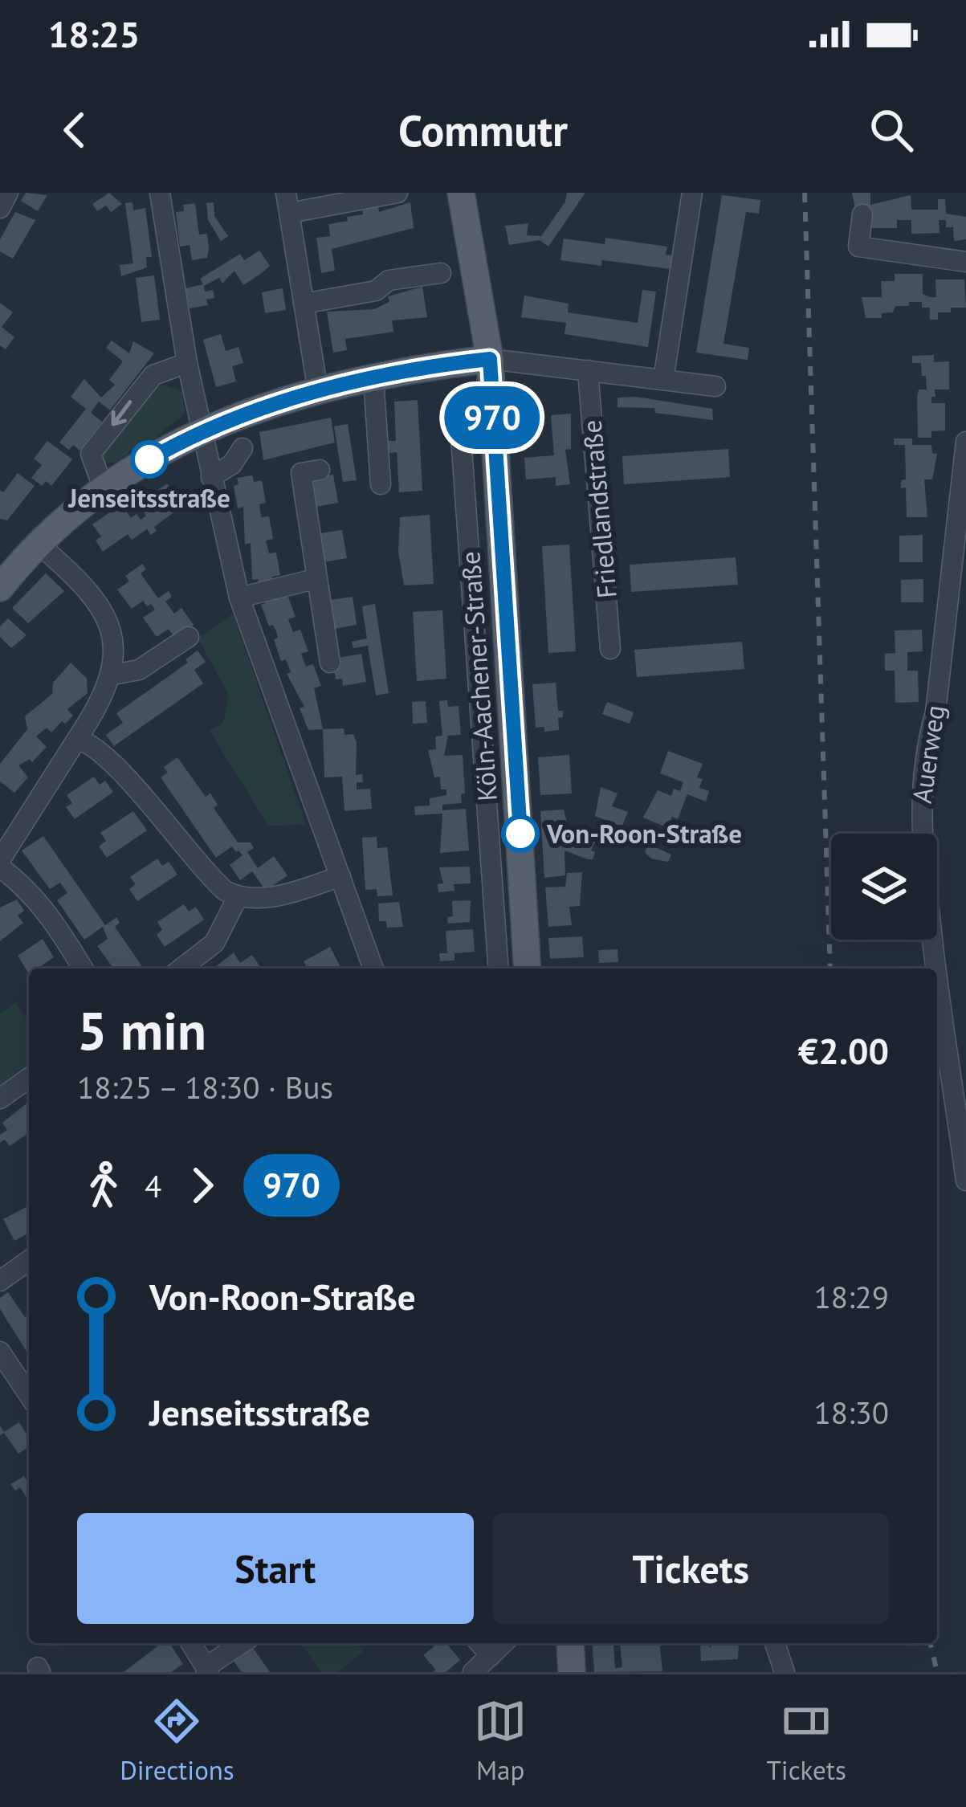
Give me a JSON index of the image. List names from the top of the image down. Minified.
{"streets":{"main road":["Köln-Aachener-Straße"],"street":["Friedlandstraße","Auerweg"]},"places":["Jenseitsstraße","Von-Roon-Straße"],"lines":["bus line 970"],"page":{"status":"18:25","header":"Commutr","on_map":"970","heading":["5 min","18:25 – 18:30 · Bus","€2.00"],"legs":["4","970"],"list":[{"name":"Von-Roon-Straße","value":"18:29"},{"name":"Jenseitsstraße","value":"18:30"}],"buttons":["Start","Tickets"],"tabs":["Directions","Map","Tickets"]}}
